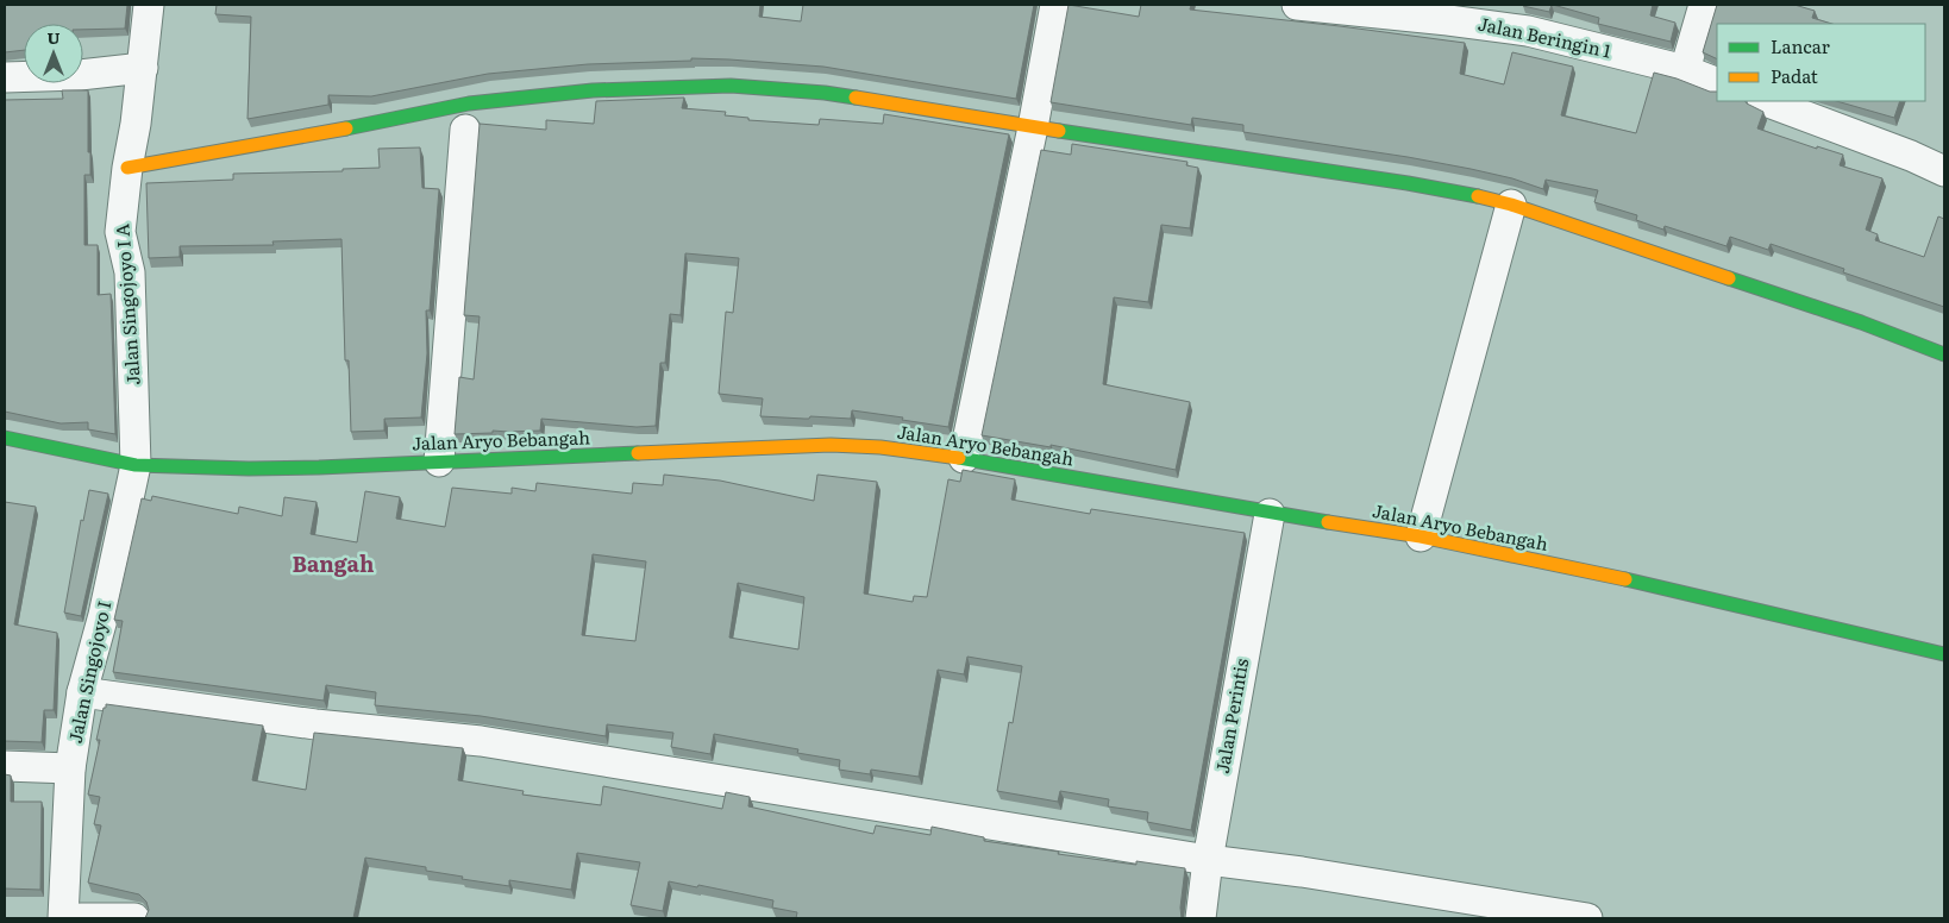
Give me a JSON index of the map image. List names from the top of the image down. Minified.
{"streets":{"street":["Jalan Beringin 1","Jalan Singojoyo I A","Jalan Aryo Bebangah","Jalan Singojoyo I","Jalan Perintis"]},"crossings":[["Jalan Singojoyo I A","Jalan Aryo Bebangah"],["Jalan Singojoyo I A","Jalan Singojoyo I"],["Jalan Aryo Bebangah","Jalan Singojoyo I"],["Jalan Aryo Bebangah","Jalan Perintis"]],"districts":["Bangah"],"legend":["Lancar","Padat"],"north":"top"}
